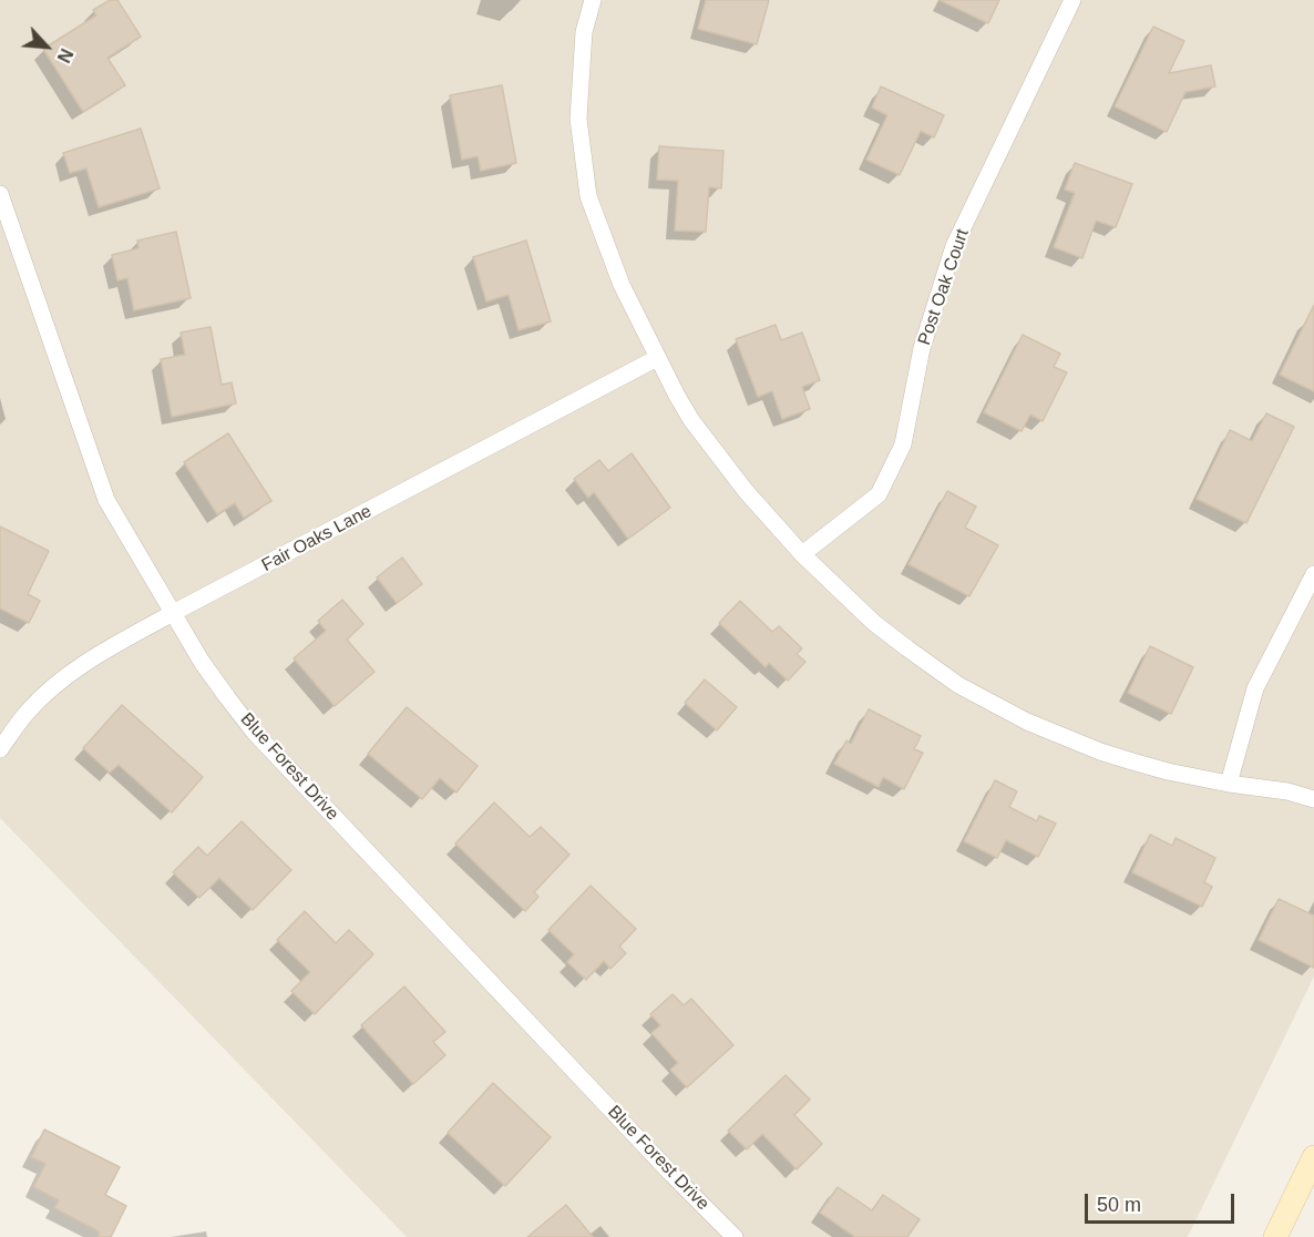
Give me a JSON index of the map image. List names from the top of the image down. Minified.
{"streets":{"street":["Post Oak Court","Fair Oaks Lane","Blue Forest Drive"]},"crossings":[["Fair Oaks Lane","Blue Forest Drive"]],"scale_bar":"50 m","north":"bottom right"}
